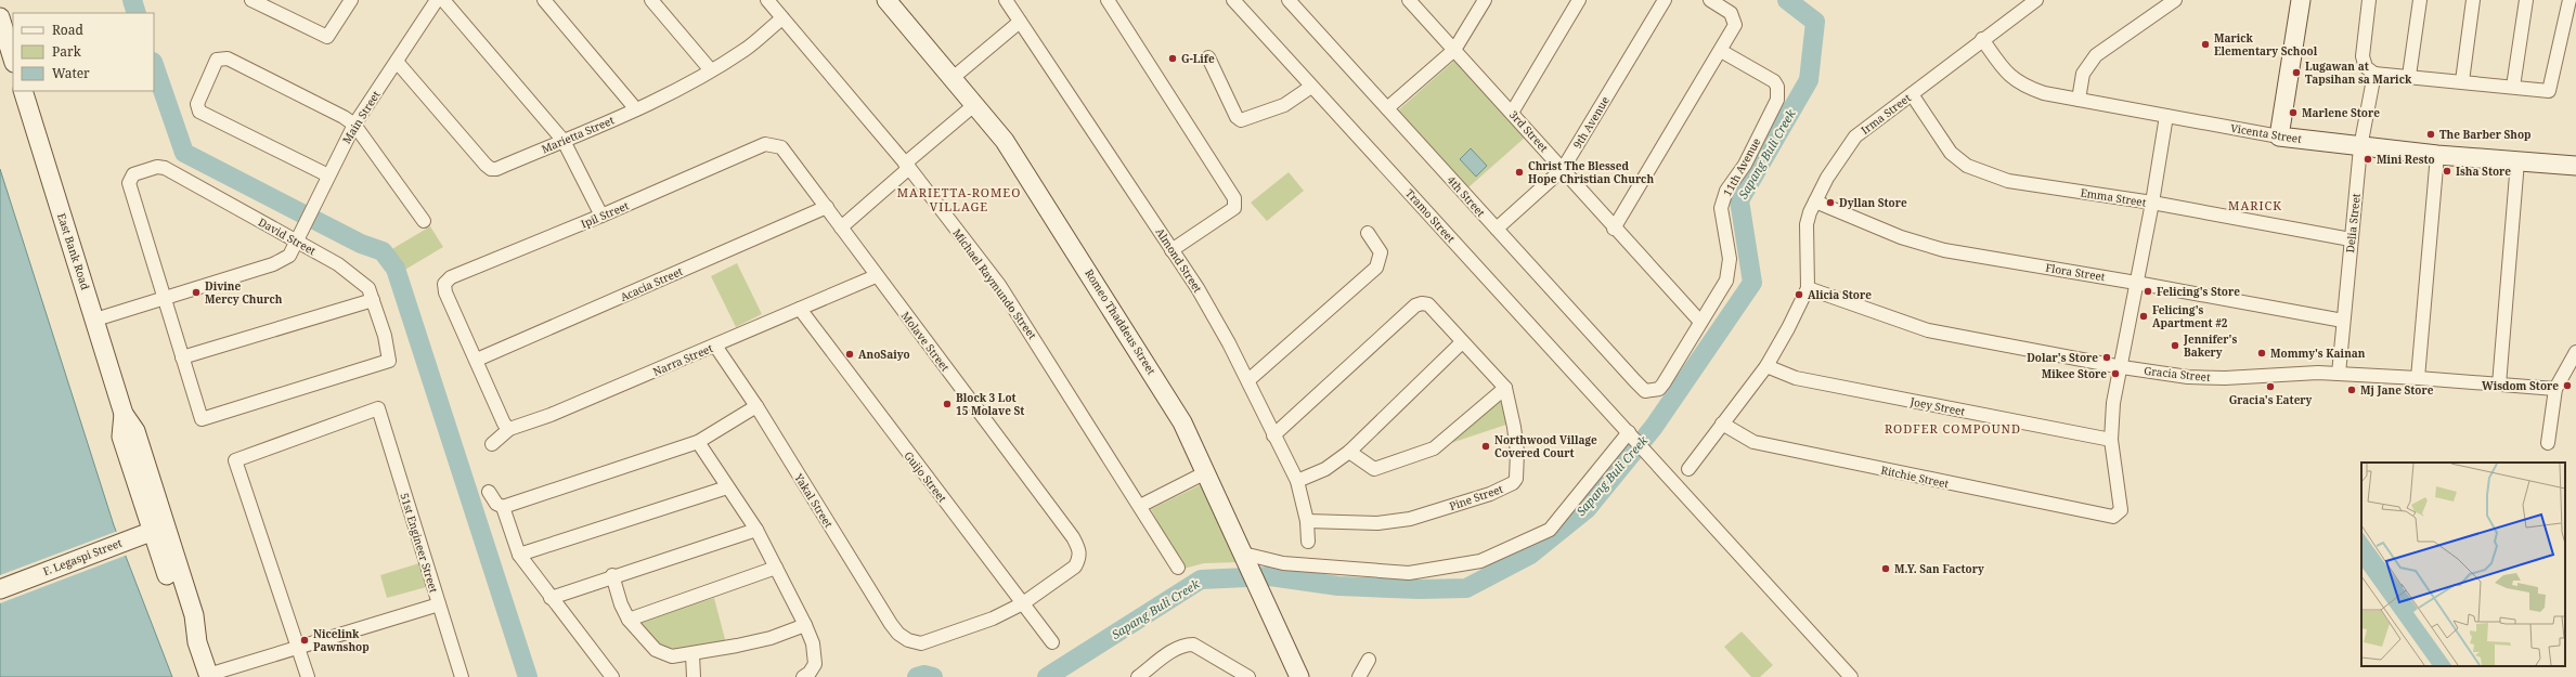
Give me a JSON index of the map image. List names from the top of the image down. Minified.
{"streets":{"street":["Irma Street","Main Street","9th Avenue","3rd Street","Vicenta Street","Marietta Street","11th Avenue","4th Street","Emma Street","Ipil Street","Tramo Street","Delia Street","David Street","East Bank Road","Almond Street","Flora Street","Acacia Street","Michael Raymundo Street","Romeo Thaddeus Street","Molave Street","Narra Street","Gracia Street","Joey Street","Guijo Street","Ritchie Street","Pine Street","Yakal Street","51st Engineer Street","F. Legaspi Street"]},"crossings":[["Irma Street","Vicenta Street"],["Irma Street","Emma Street"],["Irma Street","Flora Street"],["Irma Street","Gracia Street"],["Irma Street","Joey Street"],["Irma Street","Ritchie Street"],["Main Street","Marietta Street"],["Main Street","David Street"],["Main Street","East Bank Road"],["9th Avenue","3rd Street"],["9th Avenue","4th Street"],["3rd Street","11th Avenue"],["Vicenta Street","Delia Street"],["Marietta Street","Michael Raymundo Street"],["11th Avenue","4th Street"],["Emma Street","Delia Street"],["Ipil Street","Acacia Street"],["Ipil Street","Molave Street"],["Delia Street","Flora Street"],["Delia Street","Gracia Street"],["East Bank Road","F. Legaspi Street"],["Almond Street","Pine Street"],["Acacia Street","Molave Street"],["Molave Street","Narra Street"],["Molave Street","Guijo Street"],["Molave Street","Yakal Street"],["Narra Street","Guijo Street"],["Narra Street","Yakal Street"],["Joey Street","Ritchie Street"],["Guijo Street","Yakal Street"]],"districts":["MARIETTA-ROMEO VILLAGE","MARICK","RODFER COMPOUND"],"water":["Sapang Buli Creek"],"places":["Marick Elementary School","G-Life","Lugawan at Tapsihan sa Marick","Marlene Store","The Barber Shop","Mini Resto","Isha Store","Christ The Blessed Hope Christian Church","Dyllan Store","Felicing's Store","Divine Mercy Church","Alicia Store","Felicing's Apartment #2","Jennifer's Bakery","Mommy's Kainan","AnoSaiyo","Dolar's Store","Mikee Store","Wisdom Store","Gracia's Eatery","Mj Jane Store","Block 3 Lot 15 Molave St","Northwood Village Covered Court","M.Y. San Factory","Nicelink Pawnshop"],"legend":["Road","Park","Water"]}
